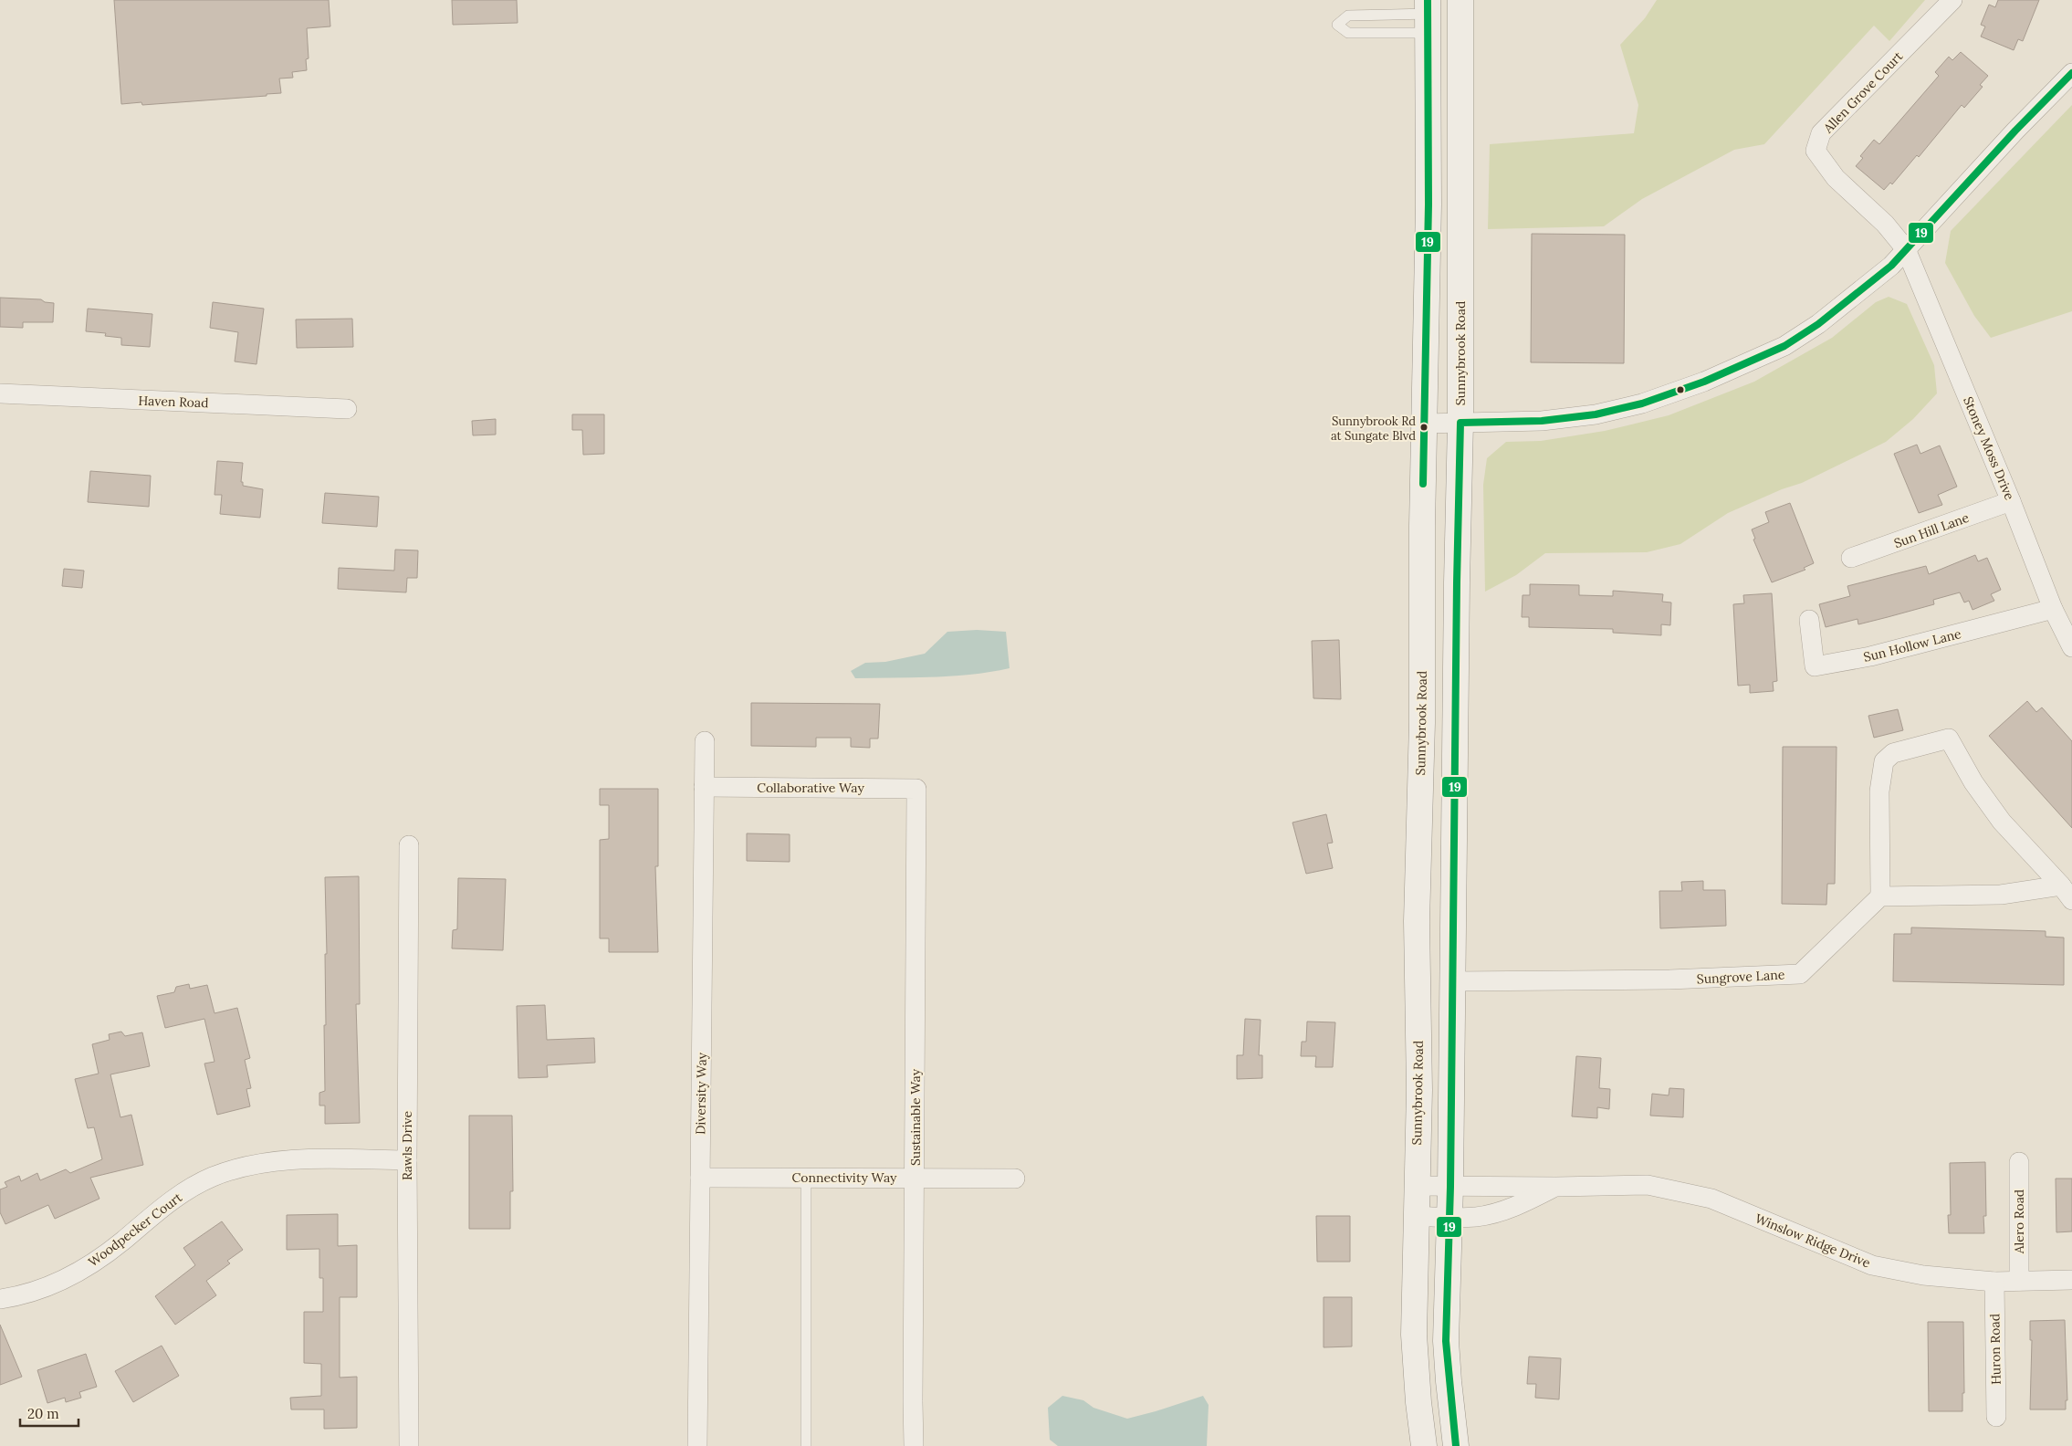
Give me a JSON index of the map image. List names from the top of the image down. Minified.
{"streets":{"main road":["Sunnybrook Road"],"street":["Allen Grove Court","Haven Road","Stoney Moss Drive","Sun Hill Lane","Sun Hollow Lane","Collaborative Way","Sungrove Lane","Diversity Way","Sustainable Way","Rawls Drive","Connectivity Way","Alero Road","Woodpecker Court","Winslow Ridge Drive","Huron Road"]},"crossings":[["Allen Grove Court","Stoney Moss Drive"],["Sunnybrook Road","Sungrove Lane"],["Sunnybrook Road","Winslow Ridge Drive"],["Stoney Moss Drive","Sun Hill Lane"],["Stoney Moss Drive","Sun Hollow Lane"],["Collaborative Way","Diversity Way"],["Collaborative Way","Sustainable Way"],["Diversity Way","Connectivity Way"],["Sustainable Way","Connectivity Way"],["Rawls Drive","Woodpecker Court"],["Alero Road","Winslow Ridge Drive"],["Winslow Ridge Drive","Huron Road"]],"places":["Sunnybrook Rd at Sungate Blvd"],"lines":["transit line 19"],"scale_bar":"20 m"}
